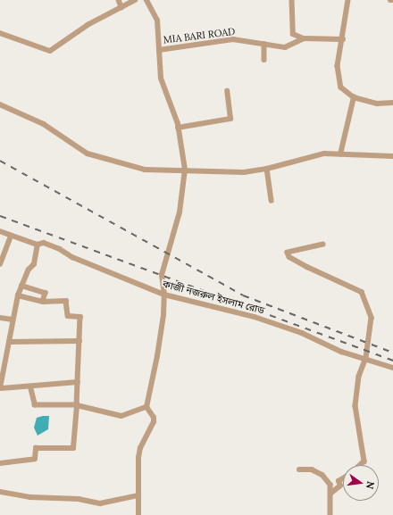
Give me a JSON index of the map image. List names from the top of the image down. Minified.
{"streets":{"street":["MIA BARI ROAD","কাজী নজরুল ইসলাম রোড"]},"north":"right"}
